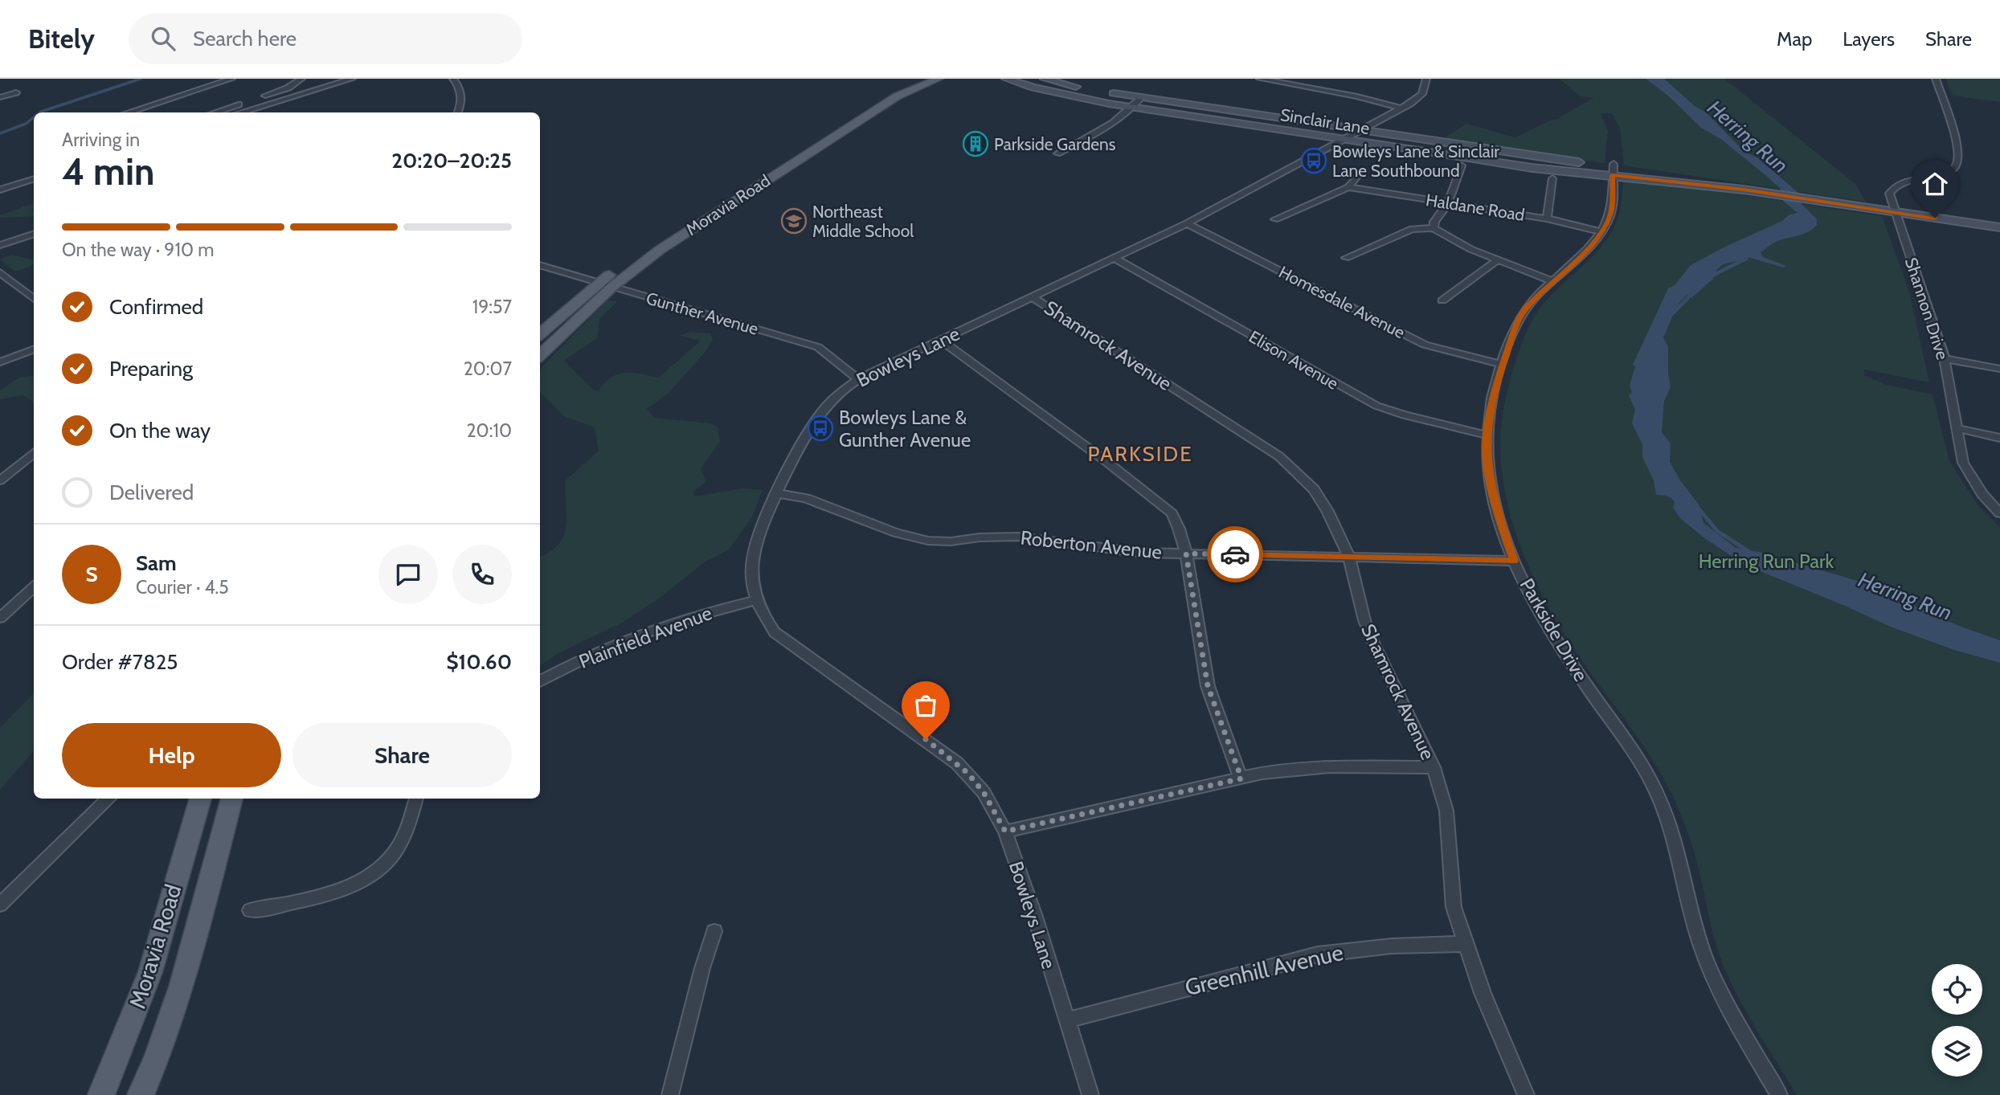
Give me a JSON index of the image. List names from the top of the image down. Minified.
{"streets":{"main road":["Sinclair Lane","Moravia Road"],"street":["Haldane Road","Homesdale Avenue","Shannon Drive","Gunther Avenue","Shamrock Avenue","Bowleys Lane","Elison Avenue","Roberton Avenue","Parkside Drive","Plainfield Avenue","Greenhill Avenue"]},"crossings":[["Sinclair Lane","Shannon Drive"],["Sinclair Lane","Bowleys Lane"],["Sinclair Lane","Parkside Drive"],["Moravia Road","Gunther Avenue"],["Haldane Road","Parkside Drive"],["Homesdale Avenue","Bowleys Lane"],["Homesdale Avenue","Parkside Drive"],["Gunther Avenue","Bowleys Lane"],["Shamrock Avenue","Bowleys Lane"],["Shamrock Avenue","Roberton Avenue"],["Shamrock Avenue","Greenhill Avenue"],["Bowleys Lane","Elison Avenue"],["Bowleys Lane","Roberton Avenue"],["Bowleys Lane","Plainfield Avenue"],["Bowleys Lane","Greenhill Avenue"],["Elison Avenue","Parkside Drive"],["Roberton Avenue","Parkside Drive"]],"districts":["PARKSIDE"],"water":["Herring Run"],"parks":["Herring Run Park"],"places":{"building":["Parkside Gardens"],"bus stop":["Bowleys Lane & Sinclair Lane Southbound","Bowleys Lane & Gunther Avenue"],"school or university":["Northeast Middle School"]},"page":{"header":"Bitely","search":"Search here","nav":["Map","Layers","Share"],"heading":["4 min","Arriving in","20:20–20:25"],"panel":["Sam","Courier · 4.5","Order #7825","$10.60"],"bar":"On the way · 910 m","list":[["Confirmed","19:57"],["Preparing","20:07"],["On the way","20:10"],"Delivered"],"round":"S","buttons":["Help","Share"]}}
